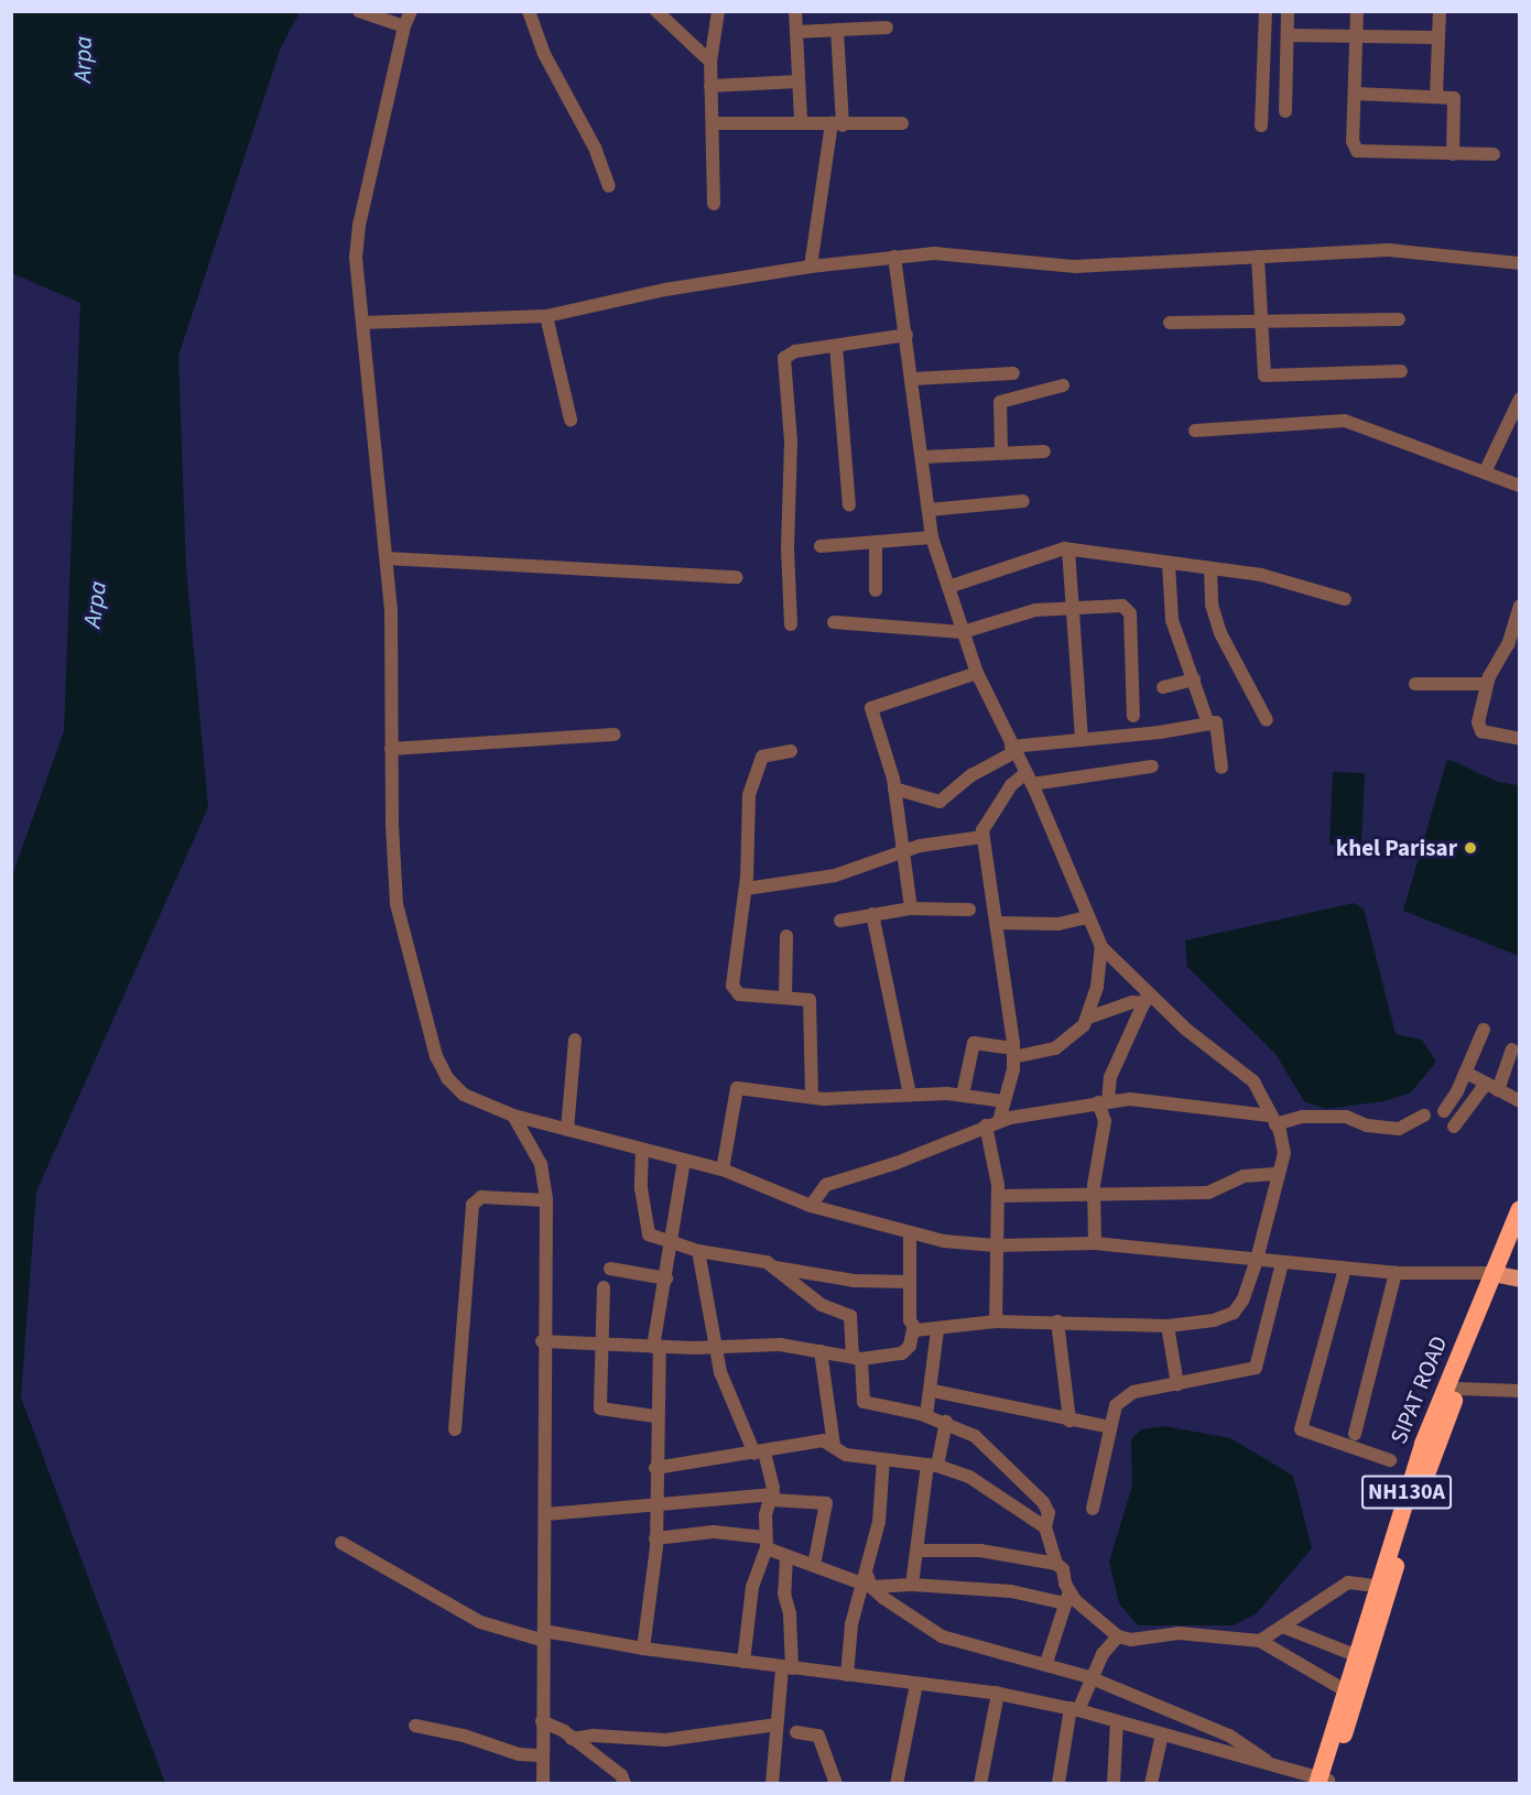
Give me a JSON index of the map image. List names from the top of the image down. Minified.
{"streets":{"highway":["SIPAT ROAD","NH130A"]},"water":["Arpa"],"places":["khel Parisar"]}
